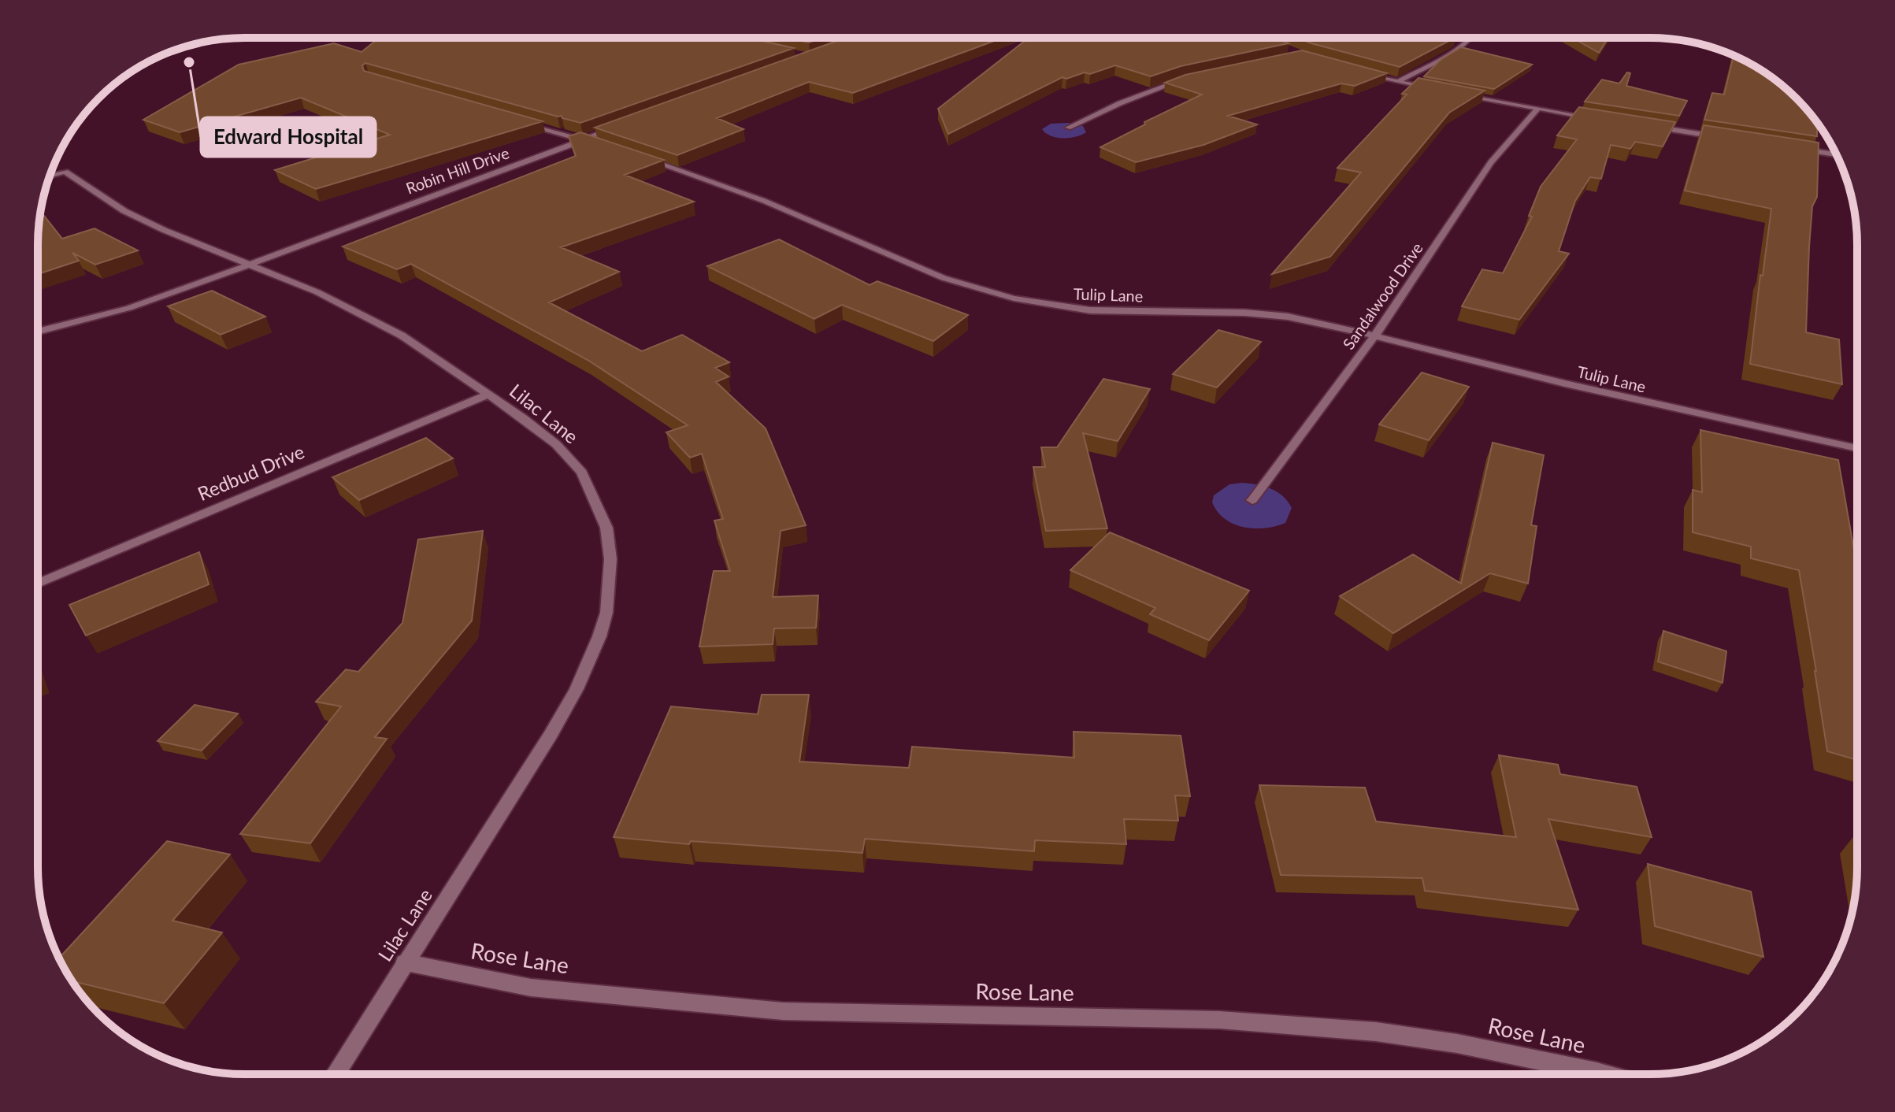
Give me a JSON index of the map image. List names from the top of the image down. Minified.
{"streets":{"street":["Robin Hill Drive","Tulip Lane","Sandalwood Drive","Lilac Lane","Redbud Drive","Rose Lane"]},"crossings":[["Robin Hill Drive","Lilac Lane"],["Tulip Lane","Sandalwood Drive"],["Lilac Lane","Redbud Drive"],["Lilac Lane","Rose Lane"]],"places":["Edward Hospital"]}
